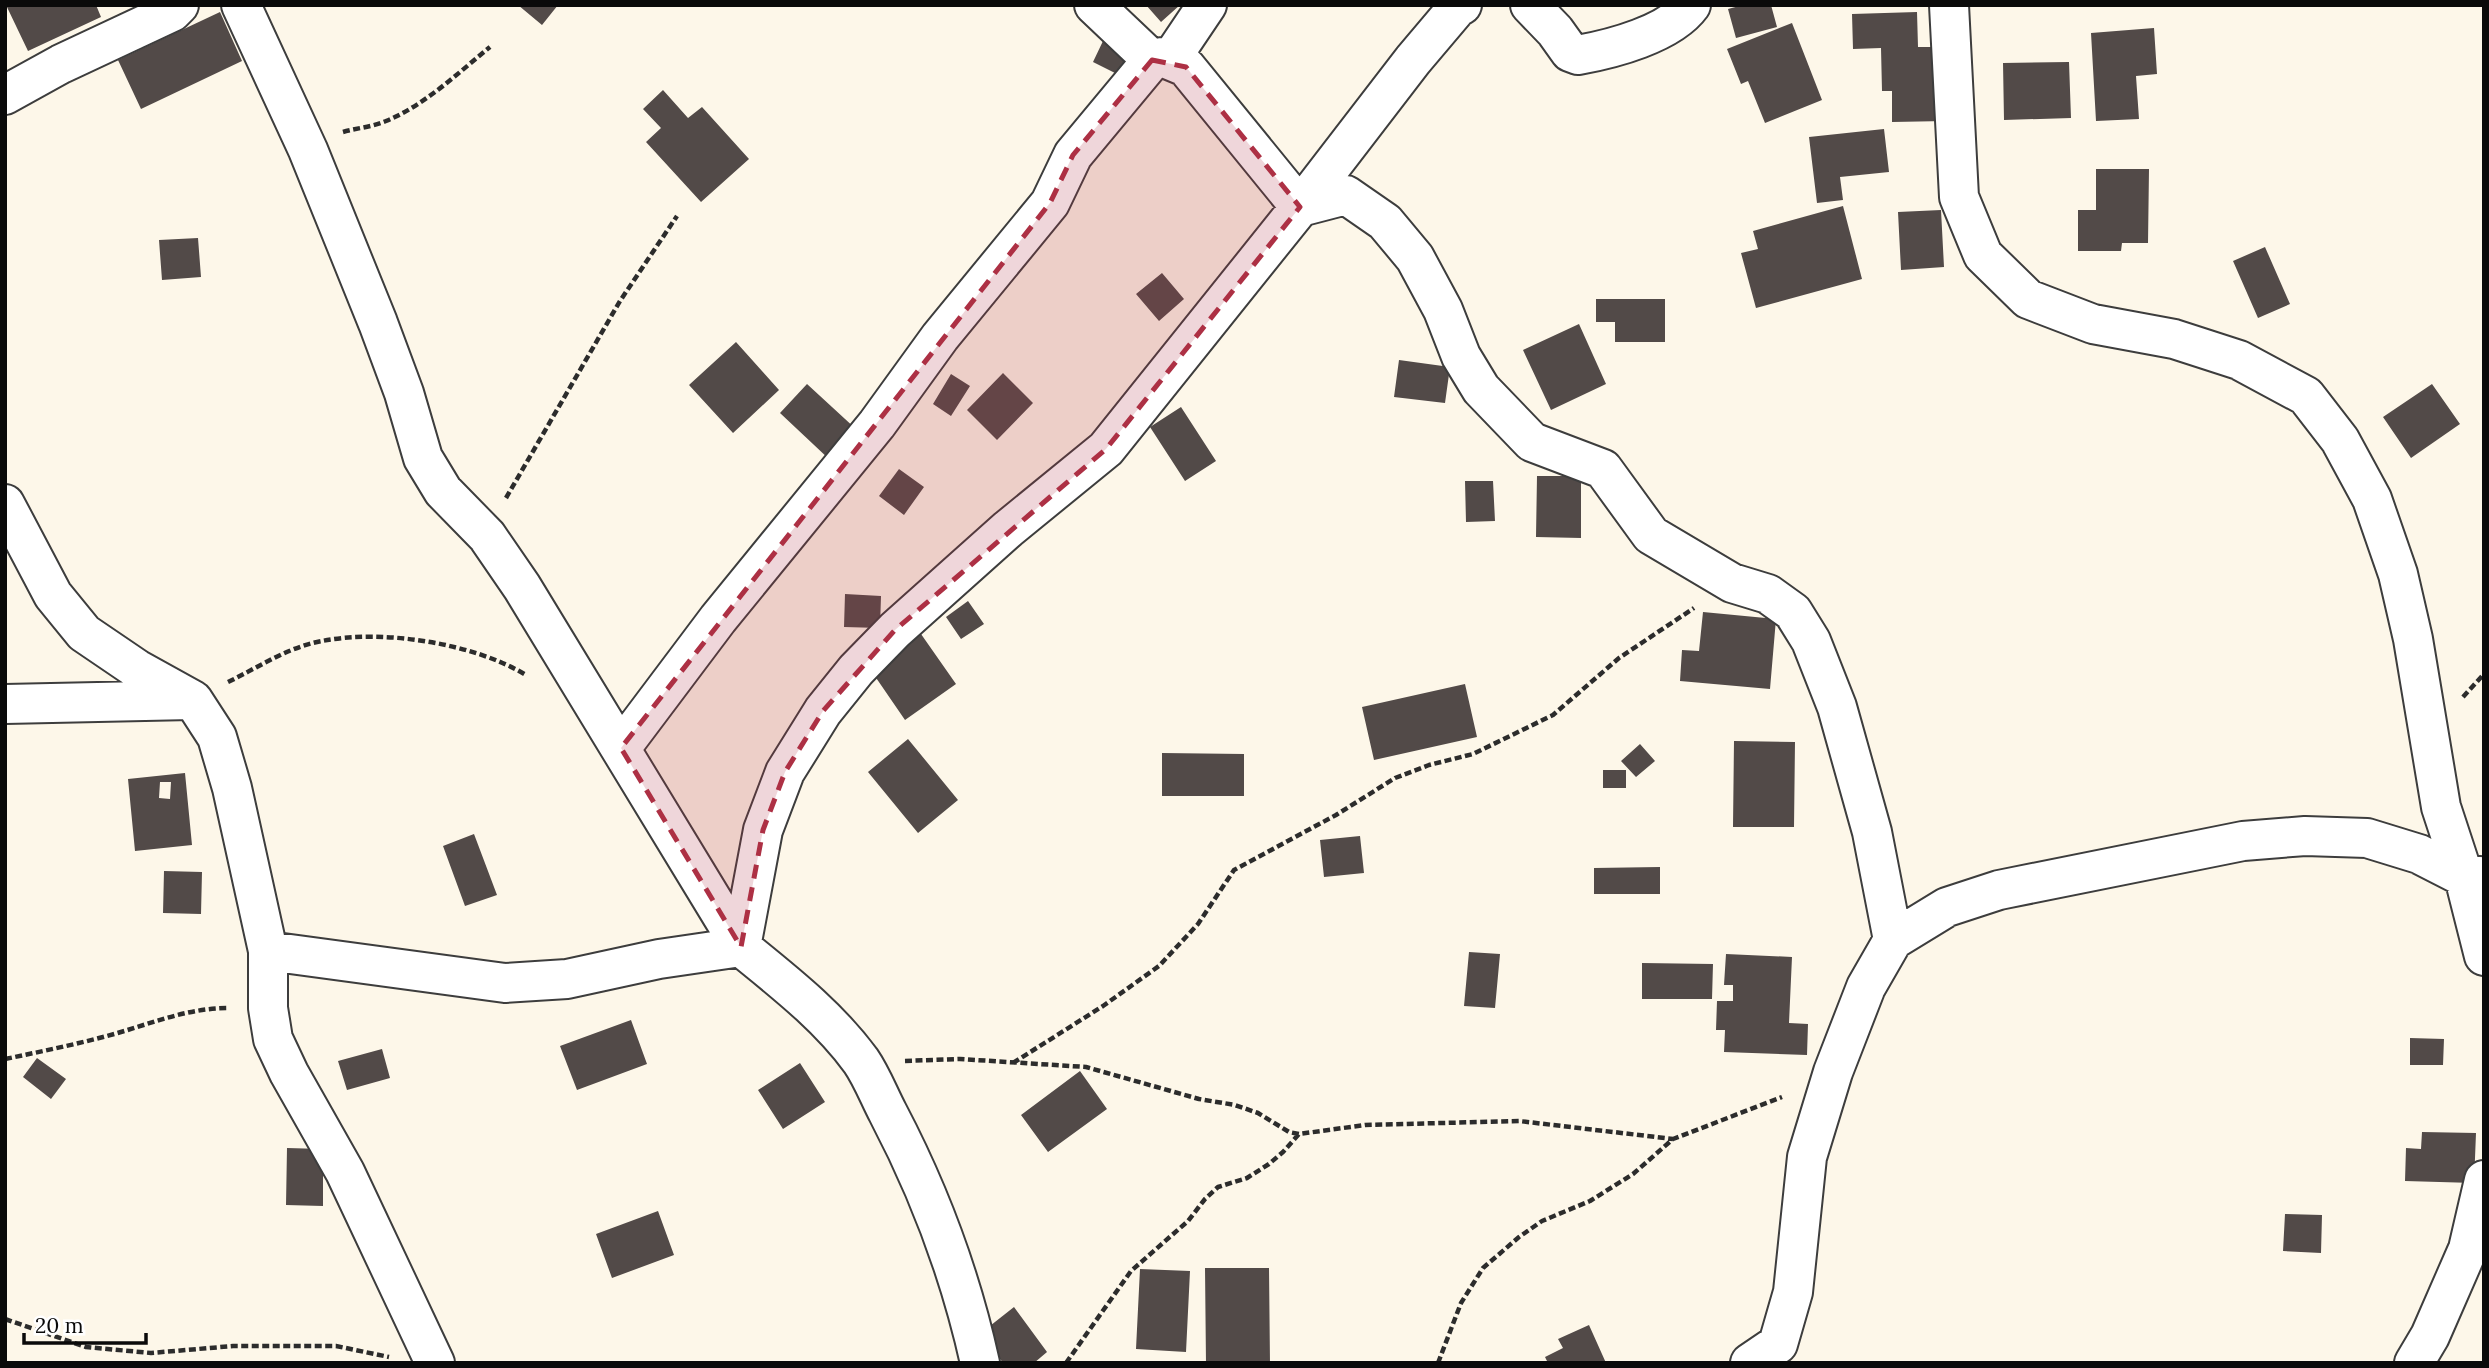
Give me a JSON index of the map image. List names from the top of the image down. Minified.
{"scale_bar":"20 m"}
